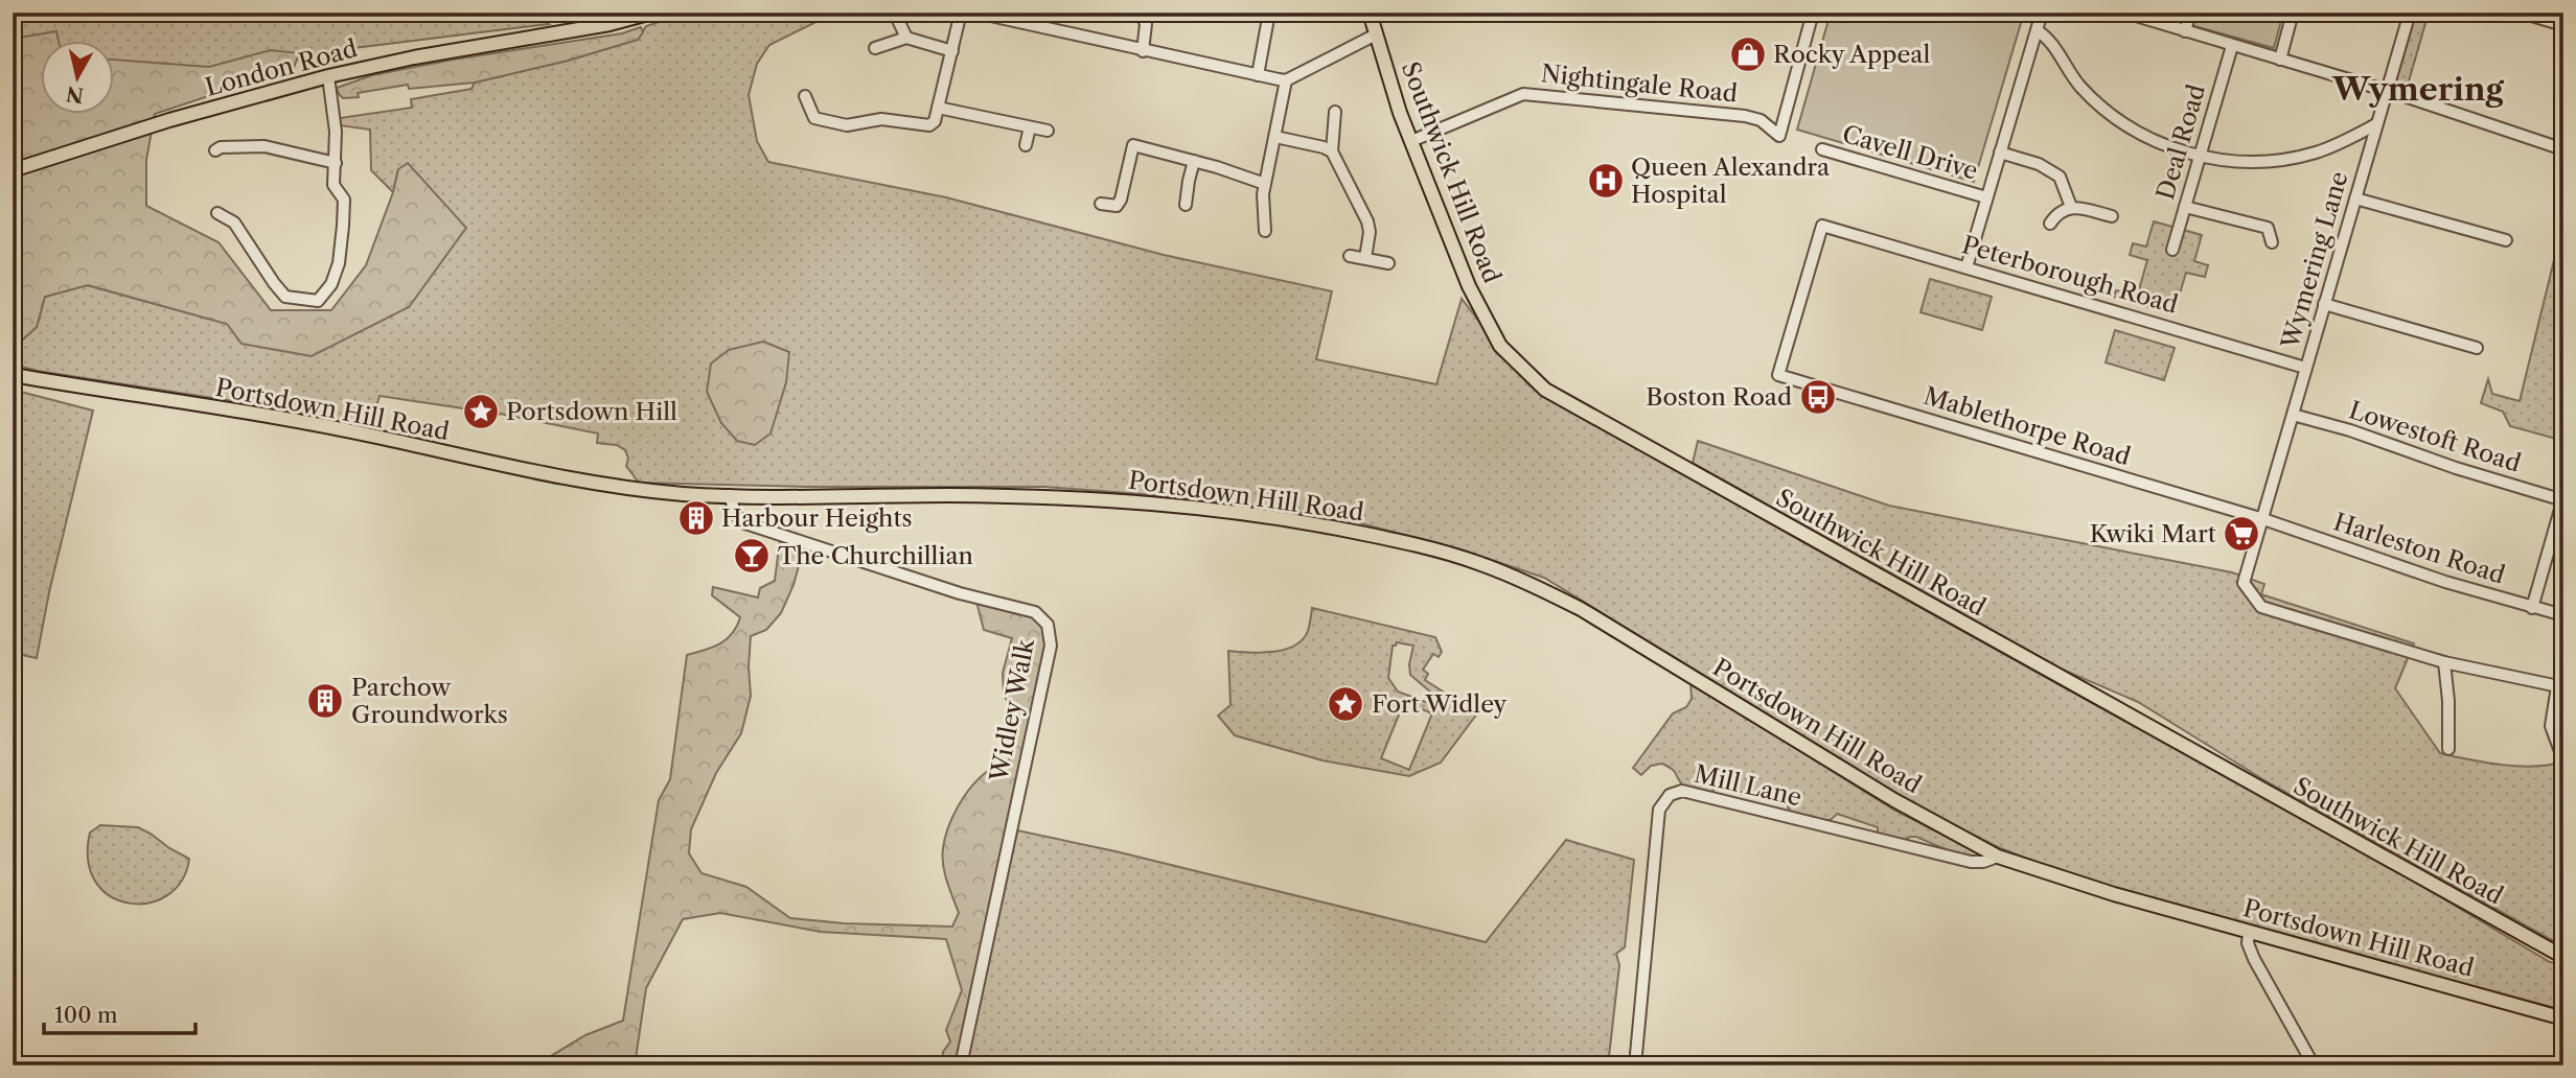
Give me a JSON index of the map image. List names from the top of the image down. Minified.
{"streets":{"main road":["London Road","Southwick Hill Road","Portsdown Hill Road"],"street":["Nightingale Road","Deal Road","Cavell Drive","Wymering Lane","Peterborough Road","Mablethorpe Road","Lowestoft Road","Harleston Road","Widley Walk","Mill Lane"]},"crossings":[["Nightingale Road","Southwick Hill Road"],["Wymering Lane","Peterborough Road"],["Wymering Lane","Mablethorpe Road"],["Wymering Lane","Lowestoft Road"],["Wymering Lane","Harleston Road"],["Peterborough Road","Mablethorpe Road"],["Portsdown Hill Road","Widley Walk"],["Portsdown Hill Road","Mill Lane"],["Mablethorpe Road","Harleston Road"]],"districts":["Wymering"],"places":{"shop":["Rocky Appeal"],"hospital":["Queen Alexandra Hospital"],"bus stop":["Boston Road"],"place":["Portsdown Hill","Fort Widley"],"building":["Harbour Heights","Parchow Groundworks"],"supermarket":["Kwiki Mart"],"bar":["The Churchillian"]},"scale_bar":"100 m","north":"bottom"}
